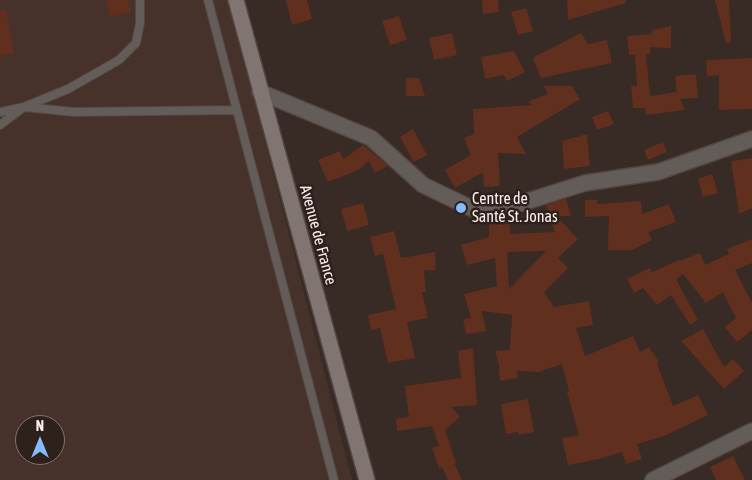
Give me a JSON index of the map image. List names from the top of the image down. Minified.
{"streets":{"main road":["Avenue de France"]},"places":["Centre de Santé St. Jonas"],"north":"top"}
